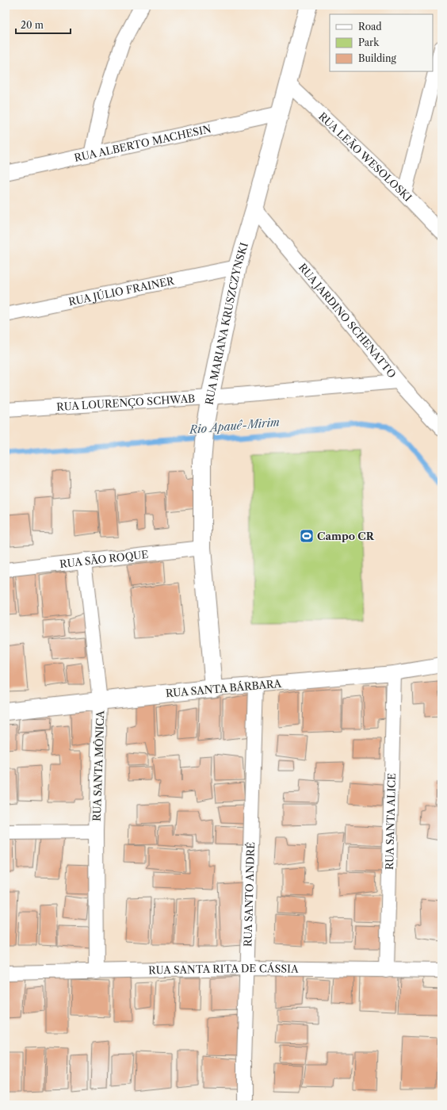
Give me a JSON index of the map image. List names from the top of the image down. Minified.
{"streets":{"street":["RUA ALBERTO MACHESIN","RUA LEÃO WESOLOSKI","RUA JÚLIO FRAINER","RUA JARDINO SCHENATTO","RUA MARIANA KRUSZCZYNSKI","RUA LOURENÇO SCHWAB","RUA SÃO ROQUE","RUA SANTA BÁRBARA","RUA SANTA MÔNICA","RUA SANTA ALICE","RUA SANTO ANDRÉ","RUA SANTA RITA DE CÁSSIA"]},"crossings":[["RUA ALBERTO MACHESIN","RUA MARIANA KRUSZCZYNSKI"],["RUA LEÃO WESOLOSKI","RUA MARIANA KRUSZCZYNSKI"],["RUA JÚLIO FRAINER","RUA MARIANA KRUSZCZYNSKI"],["RUA JARDINO SCHENATTO","RUA MARIANA KRUSZCZYNSKI"],["RUA JARDINO SCHENATTO","RUA LOURENÇO SCHWAB"],["RUA MARIANA KRUSZCZYNSKI","RUA LOURENÇO SCHWAB"],["RUA MARIANA KRUSZCZYNSKI","RUA SÃO ROQUE"],["RUA MARIANA KRUSZCZYNSKI","RUA SANTA BÁRBARA"],["RUA SÃO ROQUE","RUA SANTA MÔNICA"],["RUA SANTA BÁRBARA","RUA SANTA MÔNICA"],["RUA SANTA BÁRBARA","RUA SANTA ALICE"],["RUA SANTA BÁRBARA","RUA SANTO ANDRÉ"],["RUA SANTA MÔNICA","RUA SANTA RITA DE CÁSSIA"],["RUA SANTA ALICE","RUA SANTA RITA DE CÁSSIA"],["RUA SANTO ANDRÉ","RUA SANTA RITA DE CÁSSIA"]],"water":["Rio Apauê-Mirim"],"places":{"sports":["Campo CR"]},"legend":["Road","Park","Building"],"scale_bar":"20 m"}
